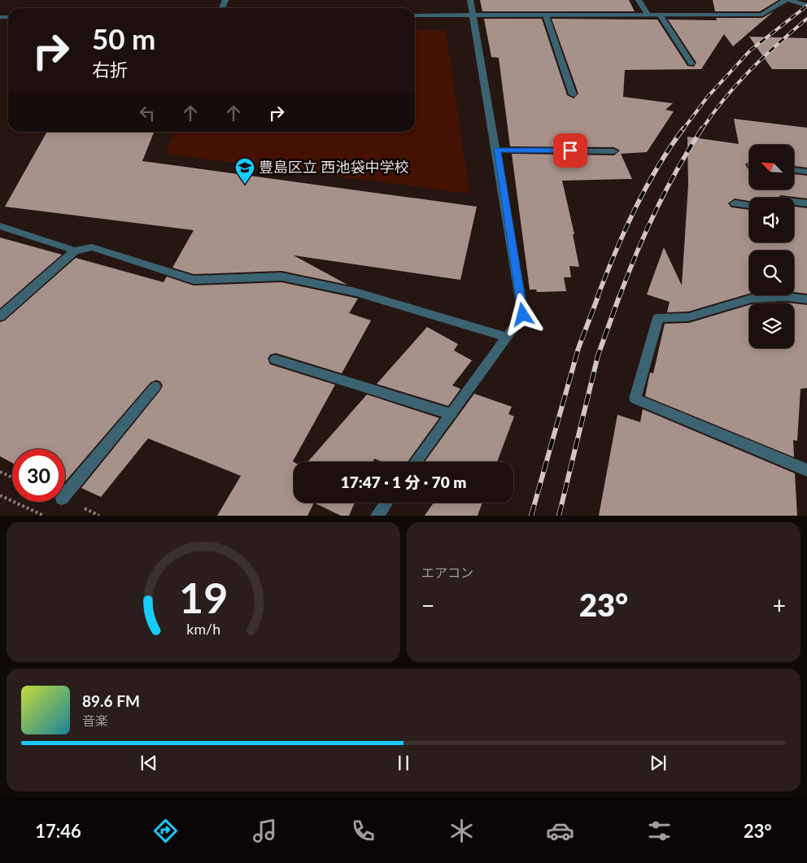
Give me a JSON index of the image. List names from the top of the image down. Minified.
{"places":{"school or university":["豊島区立 西池袋中学校"]},"north":"top left","page":{"turn":["50 m","右折"],"limit":"30","trip":"17:47 · 1 分 · 70 m","tile":"エアコン","heat":["−","23°","+"],"song":["89.6 FM","音楽"],"tabs":["17:46","23°"],"gauge":["19","km/h"]}}
